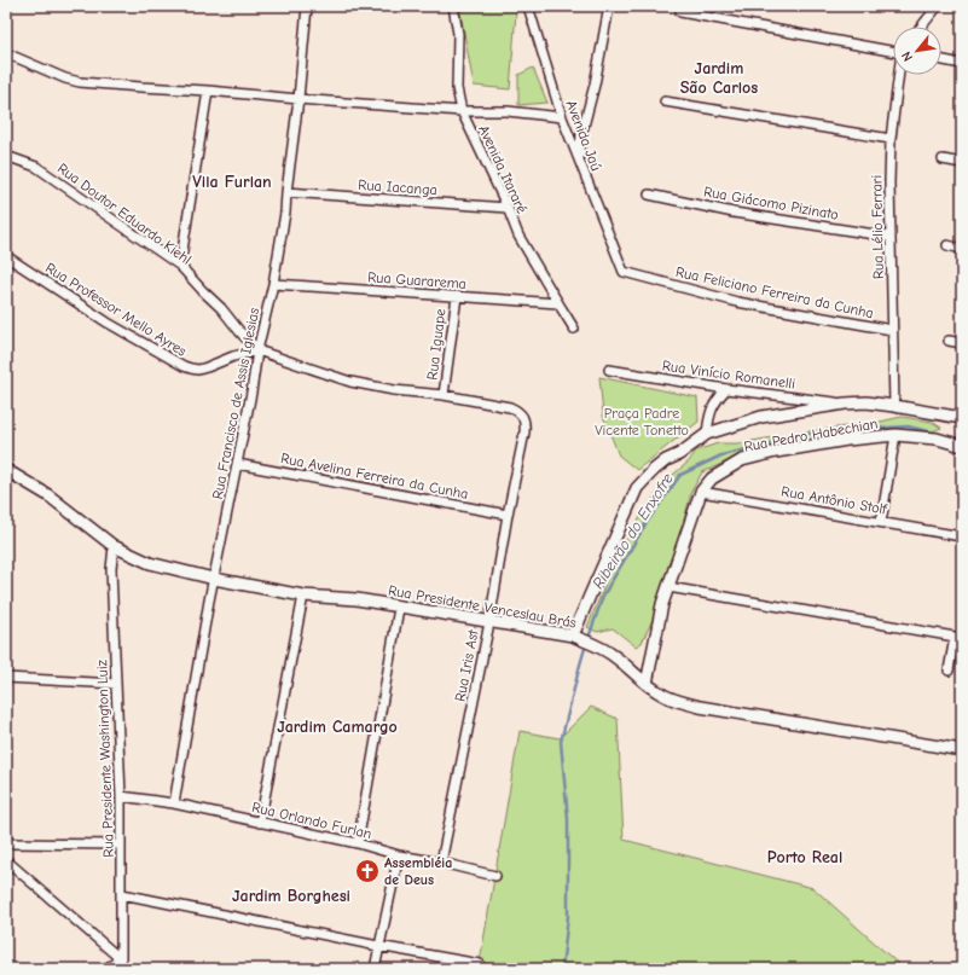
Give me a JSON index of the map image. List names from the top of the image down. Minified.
{"streets":{"street":["Avenida Jaú","Avenida Itararé","Rua Iacanga","Rua Giácomo Pizinato","Rua Doutor Eduardo Kiehl","Rua Lélio Ferrari","Rua Guararema","Rua Feliciano Ferreira da Cunha","Rua Professor Mello Ayres","Rua Iguape","Rua Vinício Romanelli","Rua Francisco de Assis Iglesias","Rua Pedro Habechian","Rua Avelina Ferreira da Cunha","Rua Antônio Stolf","Rua Presidente Venceslau Brás","Rua Iris Ast","Rua Presidente Washington Luiz","Rua Orlando Furlan"]},"crossings":[["Avenida Jaú","Rua Feliciano Ferreira da Cunha"],["Avenida Itararé","Rua Iacanga"],["Avenida Itararé","Rua Guararema"],["Rua Iacanga","Rua Francisco de Assis Iglesias"],["Rua Giácomo Pizinato","Rua Lélio Ferrari"],["Rua Doutor Eduardo Kiehl","Rua Professor Mello Ayres"],["Rua Doutor Eduardo Kiehl","Rua Francisco de Assis Iglesias"],["Rua Lélio Ferrari","Rua Feliciano Ferreira da Cunha"],["Rua Lélio Ferrari","Rua Pedro Habechian"],["Rua Guararema","Rua Iguape"],["Rua Guararema","Rua Francisco de Assis Iglesias"],["Rua Professor Mello Ayres","Rua Francisco de Assis Iglesias"],["Rua Iguape","Rua Iris Ast"],["Rua Vinício Romanelli","Rua Pedro Habechian"],["Rua Francisco de Assis Iglesias","Rua Avelina Ferreira da Cunha"],["Rua Francisco de Assis Iglesias","Rua Presidente Venceslau Brás"],["Rua Francisco de Assis Iglesias","Rua Orlando Furlan"],["Rua Pedro Habechian","Rua Antônio Stolf"],["Rua Pedro Habechian","Rua Presidente Venceslau Brás"],["Rua Avelina Ferreira da Cunha","Rua Iris Ast"],["Rua Presidente Venceslau Brás","Rua Iris Ast"],["Rua Presidente Venceslau Brás","Rua Presidente Washington Luiz"],["Rua Iris Ast","Rua Orlando Furlan"],["Rua Presidente Washington Luiz","Rua Orlando Furlan"]],"districts":["Jardim São Carlos","Vila Furlan","Jardim Camargo","Porto Real","Jardim Borghesi"],"water":["Ribeirão do Enxofre"],"parks":["Praça Padre Vicente Tonetto"],"places":{"church":["Assembléia de Deus"]},"north":"bottom left"}
